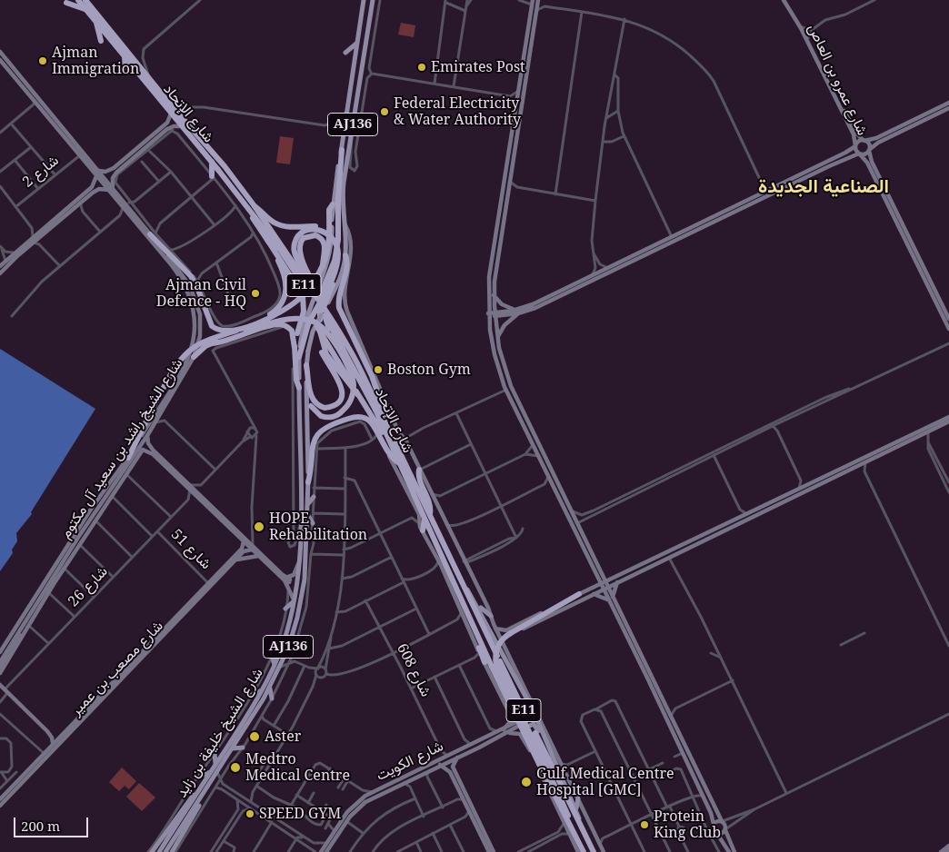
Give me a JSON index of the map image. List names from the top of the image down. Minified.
{"streets":{"highway":["شارع الإتحاد","E11"],"main road":["شارع عمرو بن العاص","AJ136","شارع الشيخ راشد بن سعيد آل مكتوم","شارع مصعب بن عمير","شارع الشيخ خليفة بن زايد","شارع الكويت"],"street":["شارع 2","شارع 51","شارع 26","شارع 608"]},"crossings":[["شارع الإتحاد","AJ136"],["شارع الإتحاد","شارع الشيخ خليفة بن زايد"],["AJ136","شارع الشيخ خليفة بن زايد"],["شارع 2","شارع الشيخ راشد بن سعيد آل مكتوم"],["شارع 51","شارع 26"],["شارع 51","شارع مصعب بن عمير"],["شارع 608","شارع الكويت"]],"districts":["الصناعية الجديدة"],"places":["Ajman Immigration","Emirates Post","Federal Electricity & Water Authority","Ajman Civil Defence - HQ","Boston Gym","HOPE Rehabilitation","Aster","Medtro Medical Centre","Gulf Medical Centre Hospital [GMC]","SPEED GYM","Protein King Club"],"scale_bar":"200 m"}
